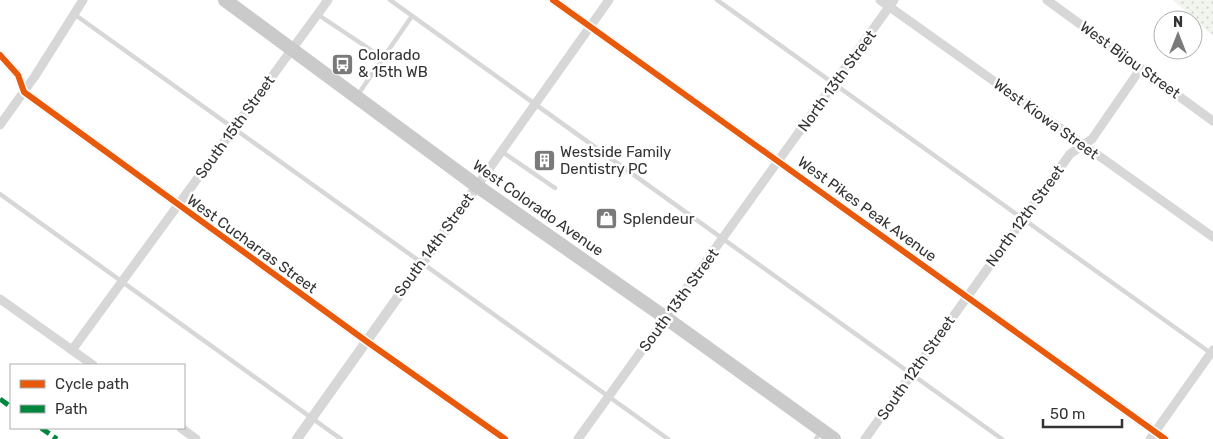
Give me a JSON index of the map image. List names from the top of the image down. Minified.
{"streets":{"main road":["West Colorado Avenue"],"street":["West Bijou Street","North 13th Street","West Kiowa Street","South 15th Street","West Pikes Peak Avenue","North 12th Street","West Cucharras Street","South 14th Street","South 13th Street","South 12th Street"]},"crossings":[["West Bijou Street","North 12th Street"],["North 13th Street","West Kiowa Street"],["North 13th Street","West Pikes Peak Avenue"],["North 13th Street","South 13th Street"],["West Kiowa Street","North 12th Street"],["South 15th Street","West Colorado Avenue"],["South 15th Street","West Cucharras Street"],["West Colorado Avenue","South 14th Street"],["West Colorado Avenue","South 13th Street"],["West Pikes Peak Avenue","North 12th Street"],["West Pikes Peak Avenue","South 14th Street"],["West Pikes Peak Avenue","South 13th Street"],["West Pikes Peak Avenue","South 12th Street"],["North 12th Street","South 12th Street"],["West Cucharras Street","South 14th Street"]],"places":{"bus stop":["Colorado & 15th WB"],"building":["Westside Family Dentistry PC"],"shop":["Splendeur"]},"legend":["Cycle path","Path"],"scale_bar":"50 m","north":"top"}
